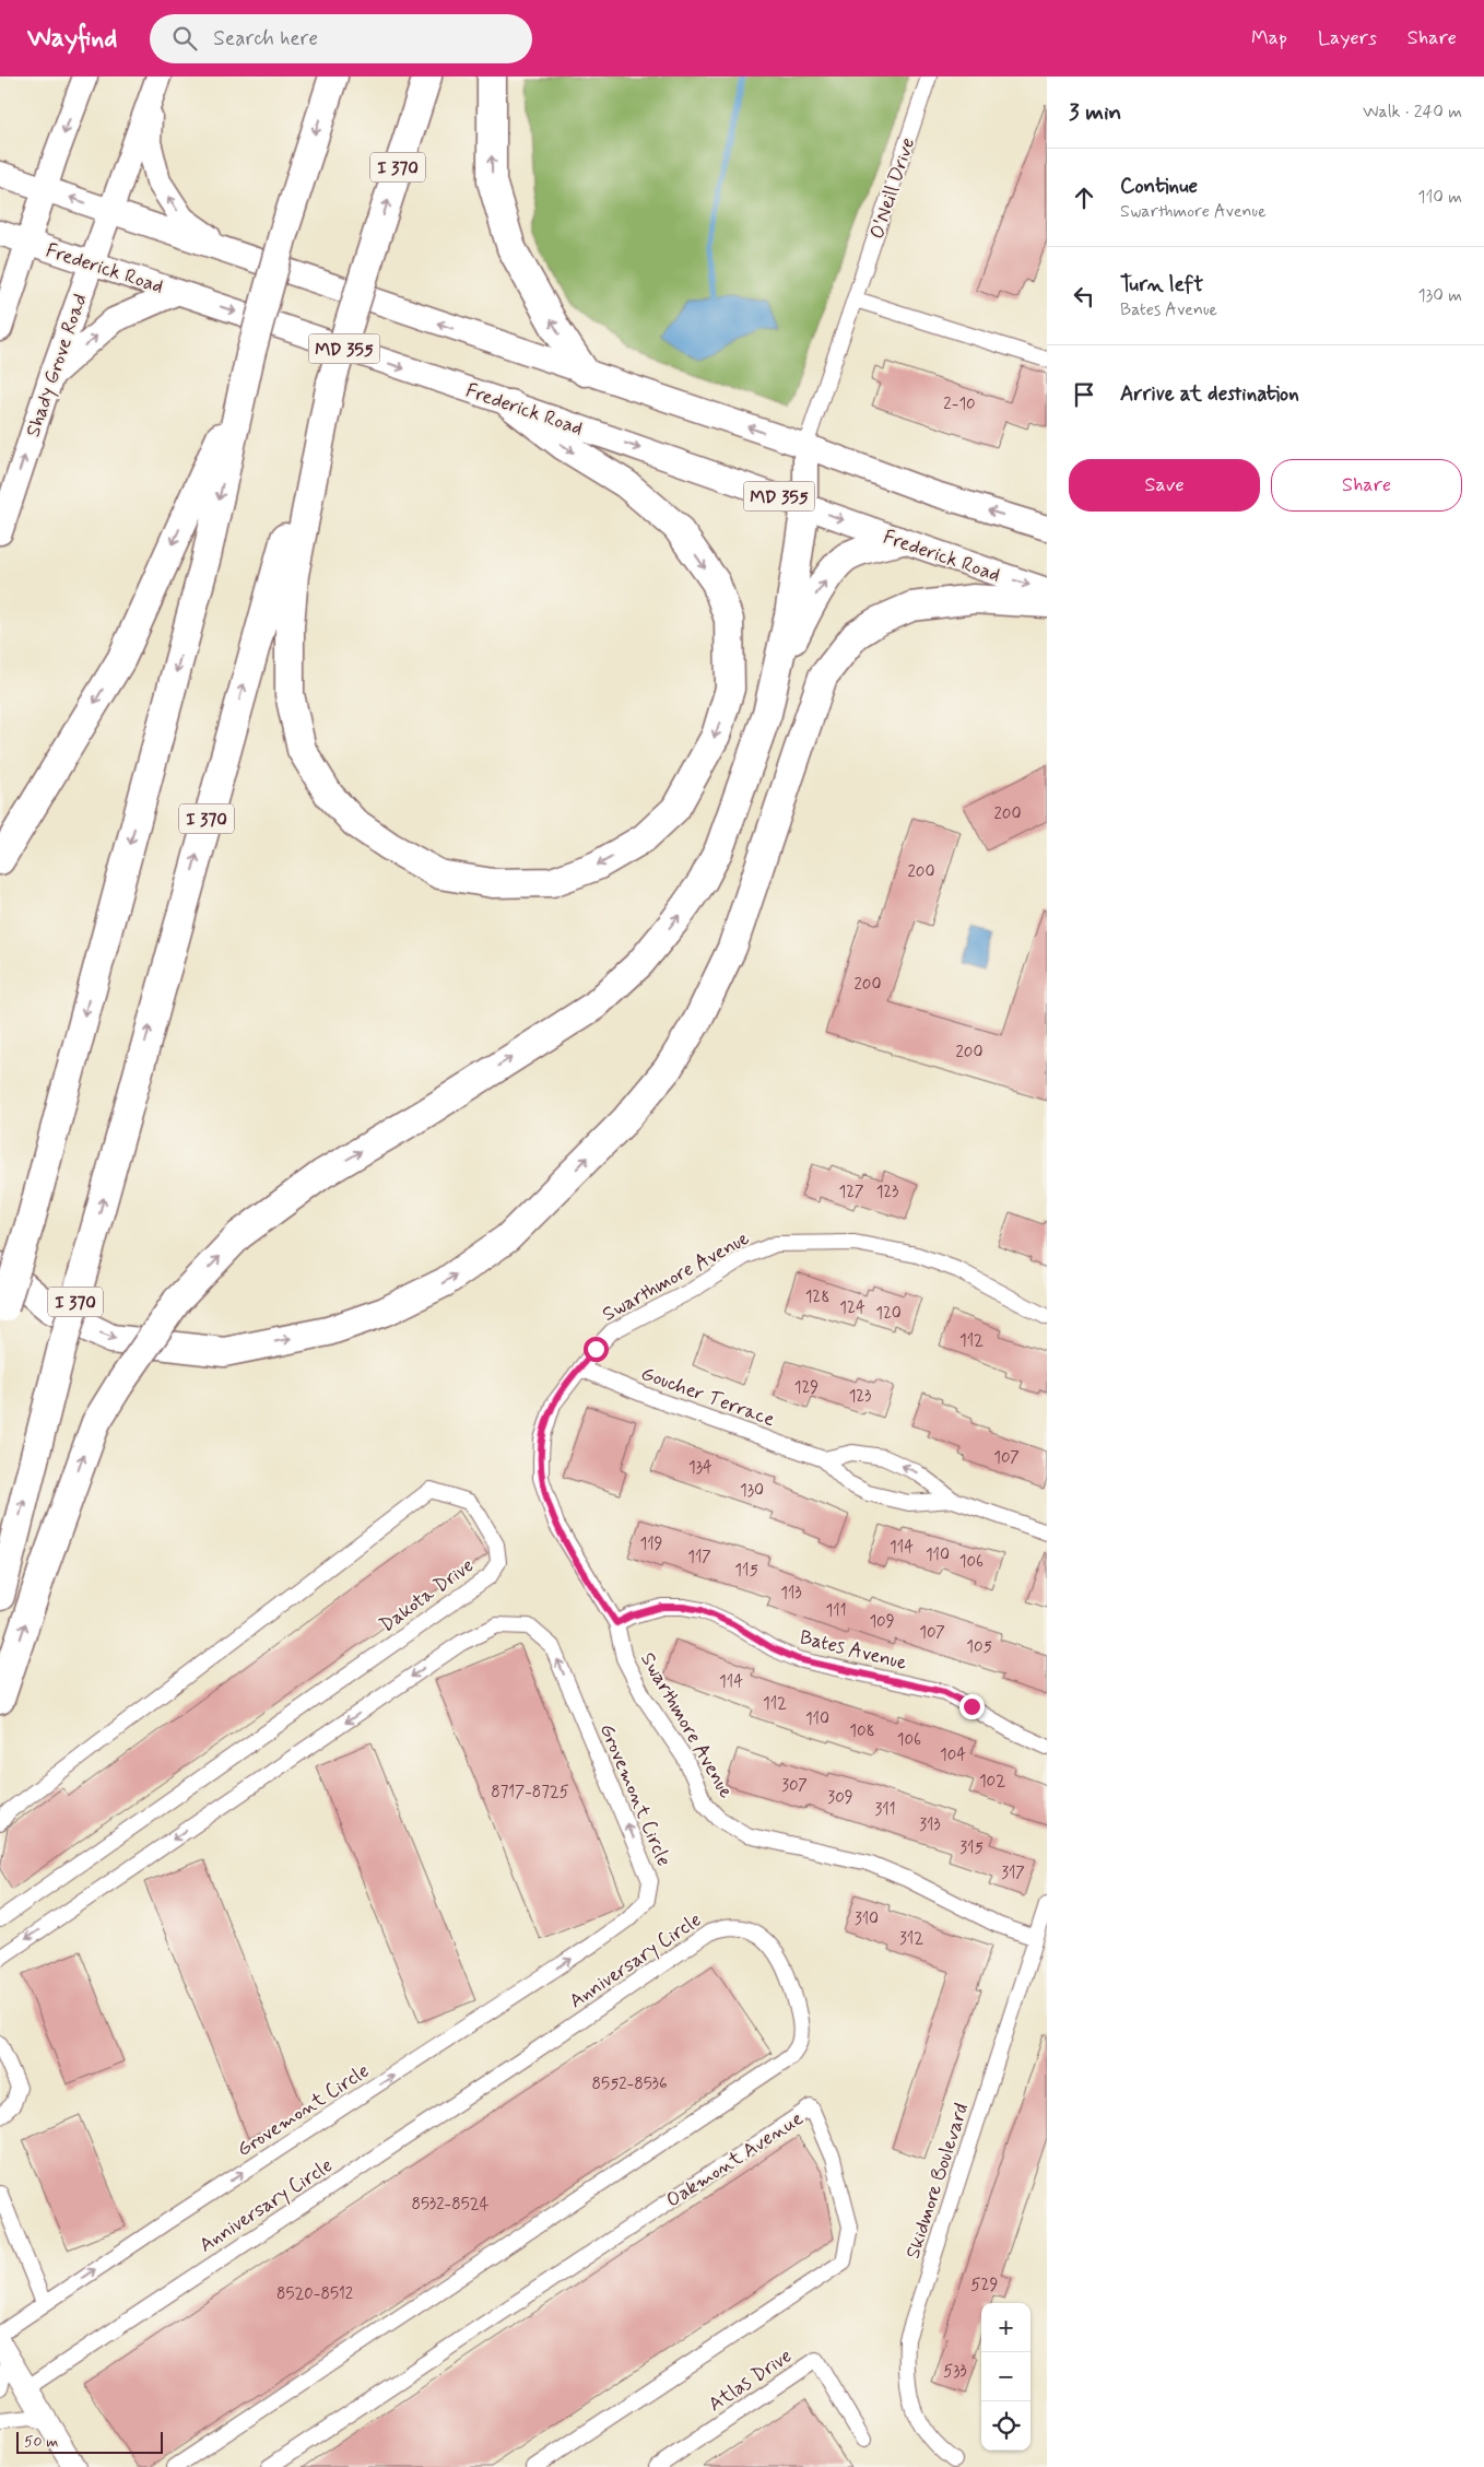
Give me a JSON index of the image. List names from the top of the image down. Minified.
{"streets":{"highway":["I 370"],"main road":["O'Neill Drive","Frederick Road","MD 355","Shady Grove Road"],"street":["Swarthmore Avenue","Goucher Terrace","Dakota Drive","Bates Avenue","Grovemont Circle","Anniversary Circle","Oakmont Avenue","Skidmore Boulevard","Atlas Drive"]},"crossings":[["O'Neill Drive","Frederick Road"],["Frederick Road","Shady Grove Road"],["Swarthmore Avenue","Goucher Terrace"],["Swarthmore Avenue","Bates Avenue"],["Swarthmore Avenue","Skidmore Boulevard"]],"house_numbers":["2-10","200","200","200","200","127","123","128","124","120","112","129","123","107","134","130","119","114","110","117","106","115","113","111","109","107","105","114","112","110","108","106","104","102","307","8717-8725","309","311","313","315","317","310","312","8552-8536","8532-8524","529","8520-8512","533"],"scale_bar":"50 m","page":{"header":"Wayfind","search":"Search here","nav":["Map","Layers","Share"],"heading":["3 min","Walk · 240 m"],"list":[["Continue","Swarthmore Avenue","110 m"],["Turn left","Bates Avenue","130 m"],"Arrive at destination"],"buttons":["Save","Share"],"map_buttons":["+","−"],"scale":"50 m"}}
